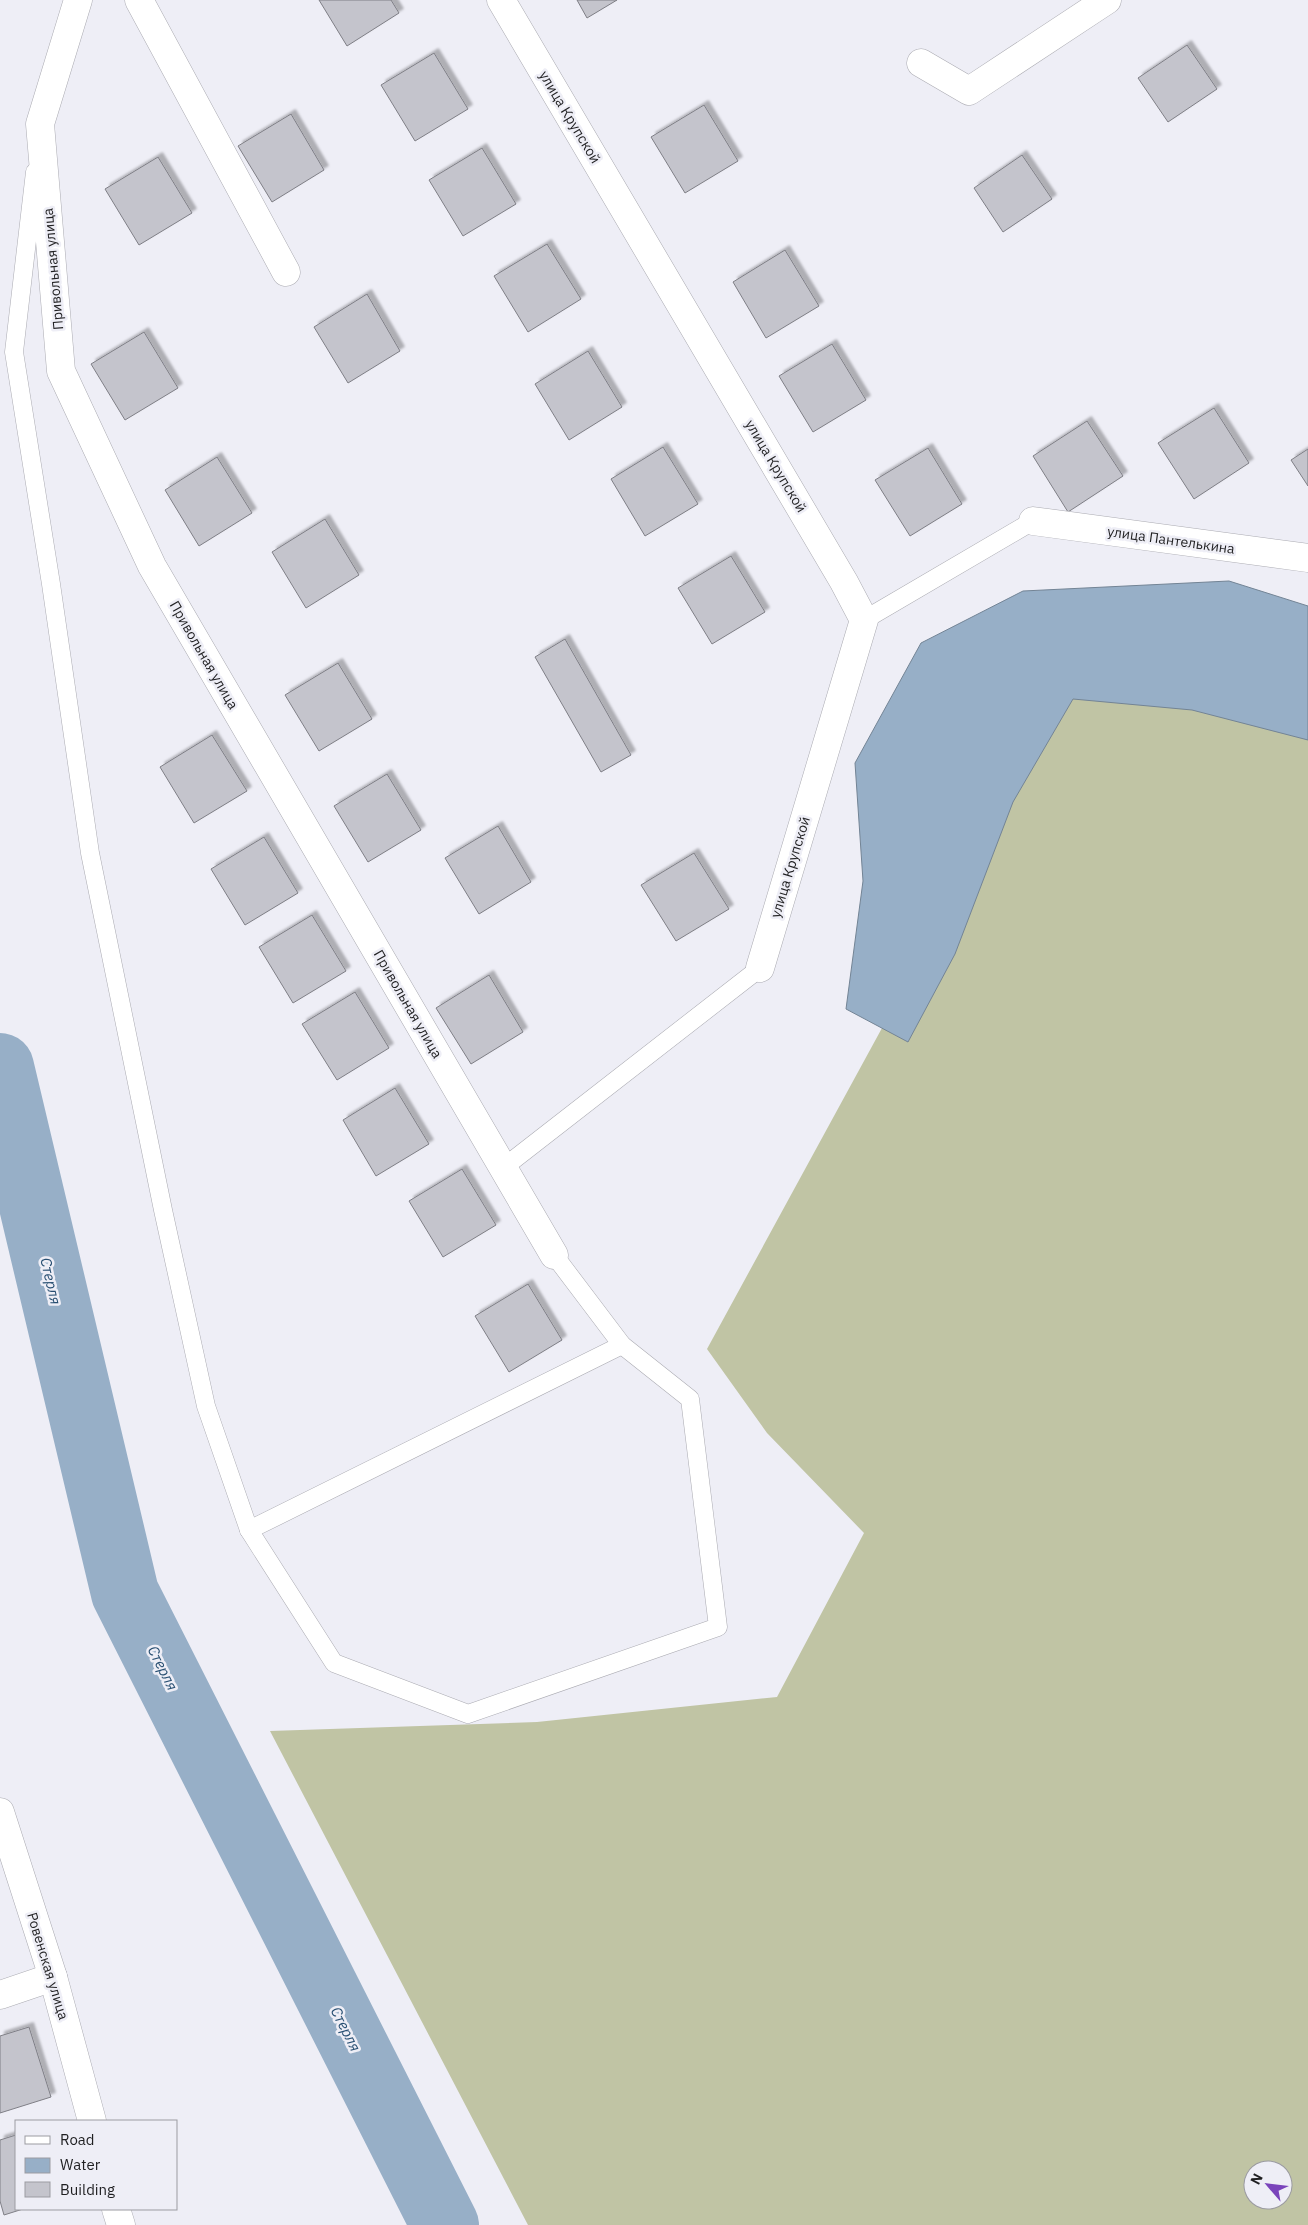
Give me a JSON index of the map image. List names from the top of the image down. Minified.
{"streets":{"street":["улица Крупской","Привольная улица","улица Пантелькина","Ровенская улица"]},"water":["Стерля"],"legend":["Road","Water","Building"],"north":"top left"}
